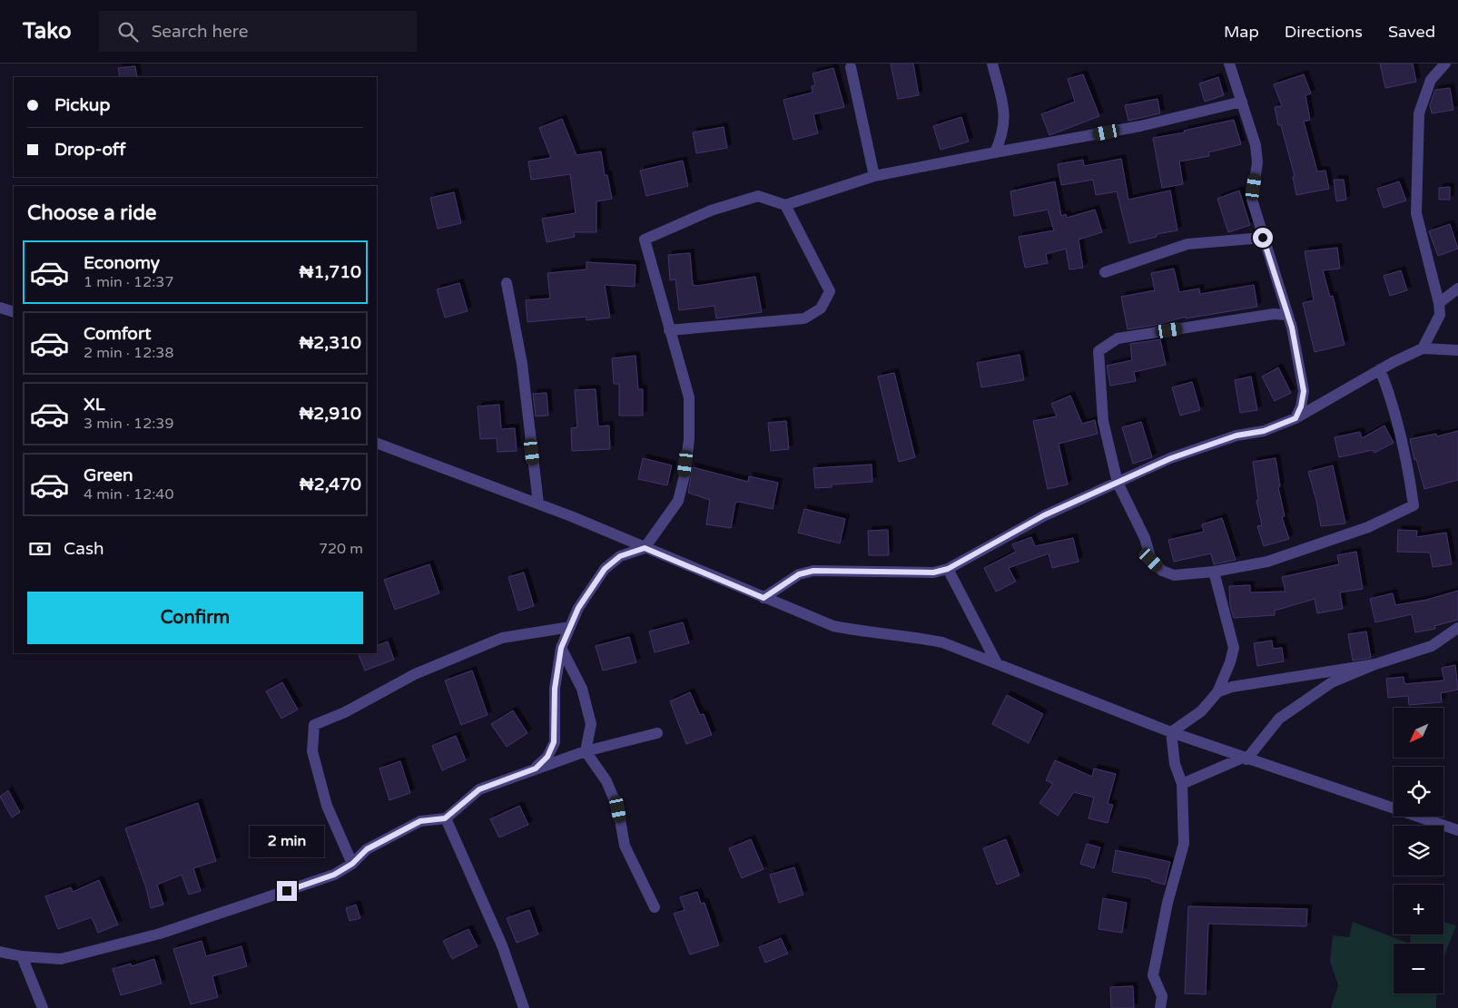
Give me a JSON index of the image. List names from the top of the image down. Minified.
{"north":"bottom left","page":{"header":"Tako","search":"Search here","nav":["Map","Directions","Saved"],"banner":["Pickup","Drop-off"],"heading":"Choose a ride","list":[{"name":"Economy","note":"1 min · 12:37","value":"₦1,710"},{"name":"Comfort","note":"2 min · 12:38","value":"₦2,310"},{"name":"XL","note":"3 min · 12:39","value":"₦2,910"},{"name":"Green","note":"4 min · 12:40","value":"₦2,470"}],"pay":["Cash","720 m"],"buttons":"Confirm","map_buttons":["+","−"],"bubble":"2 min"}}
